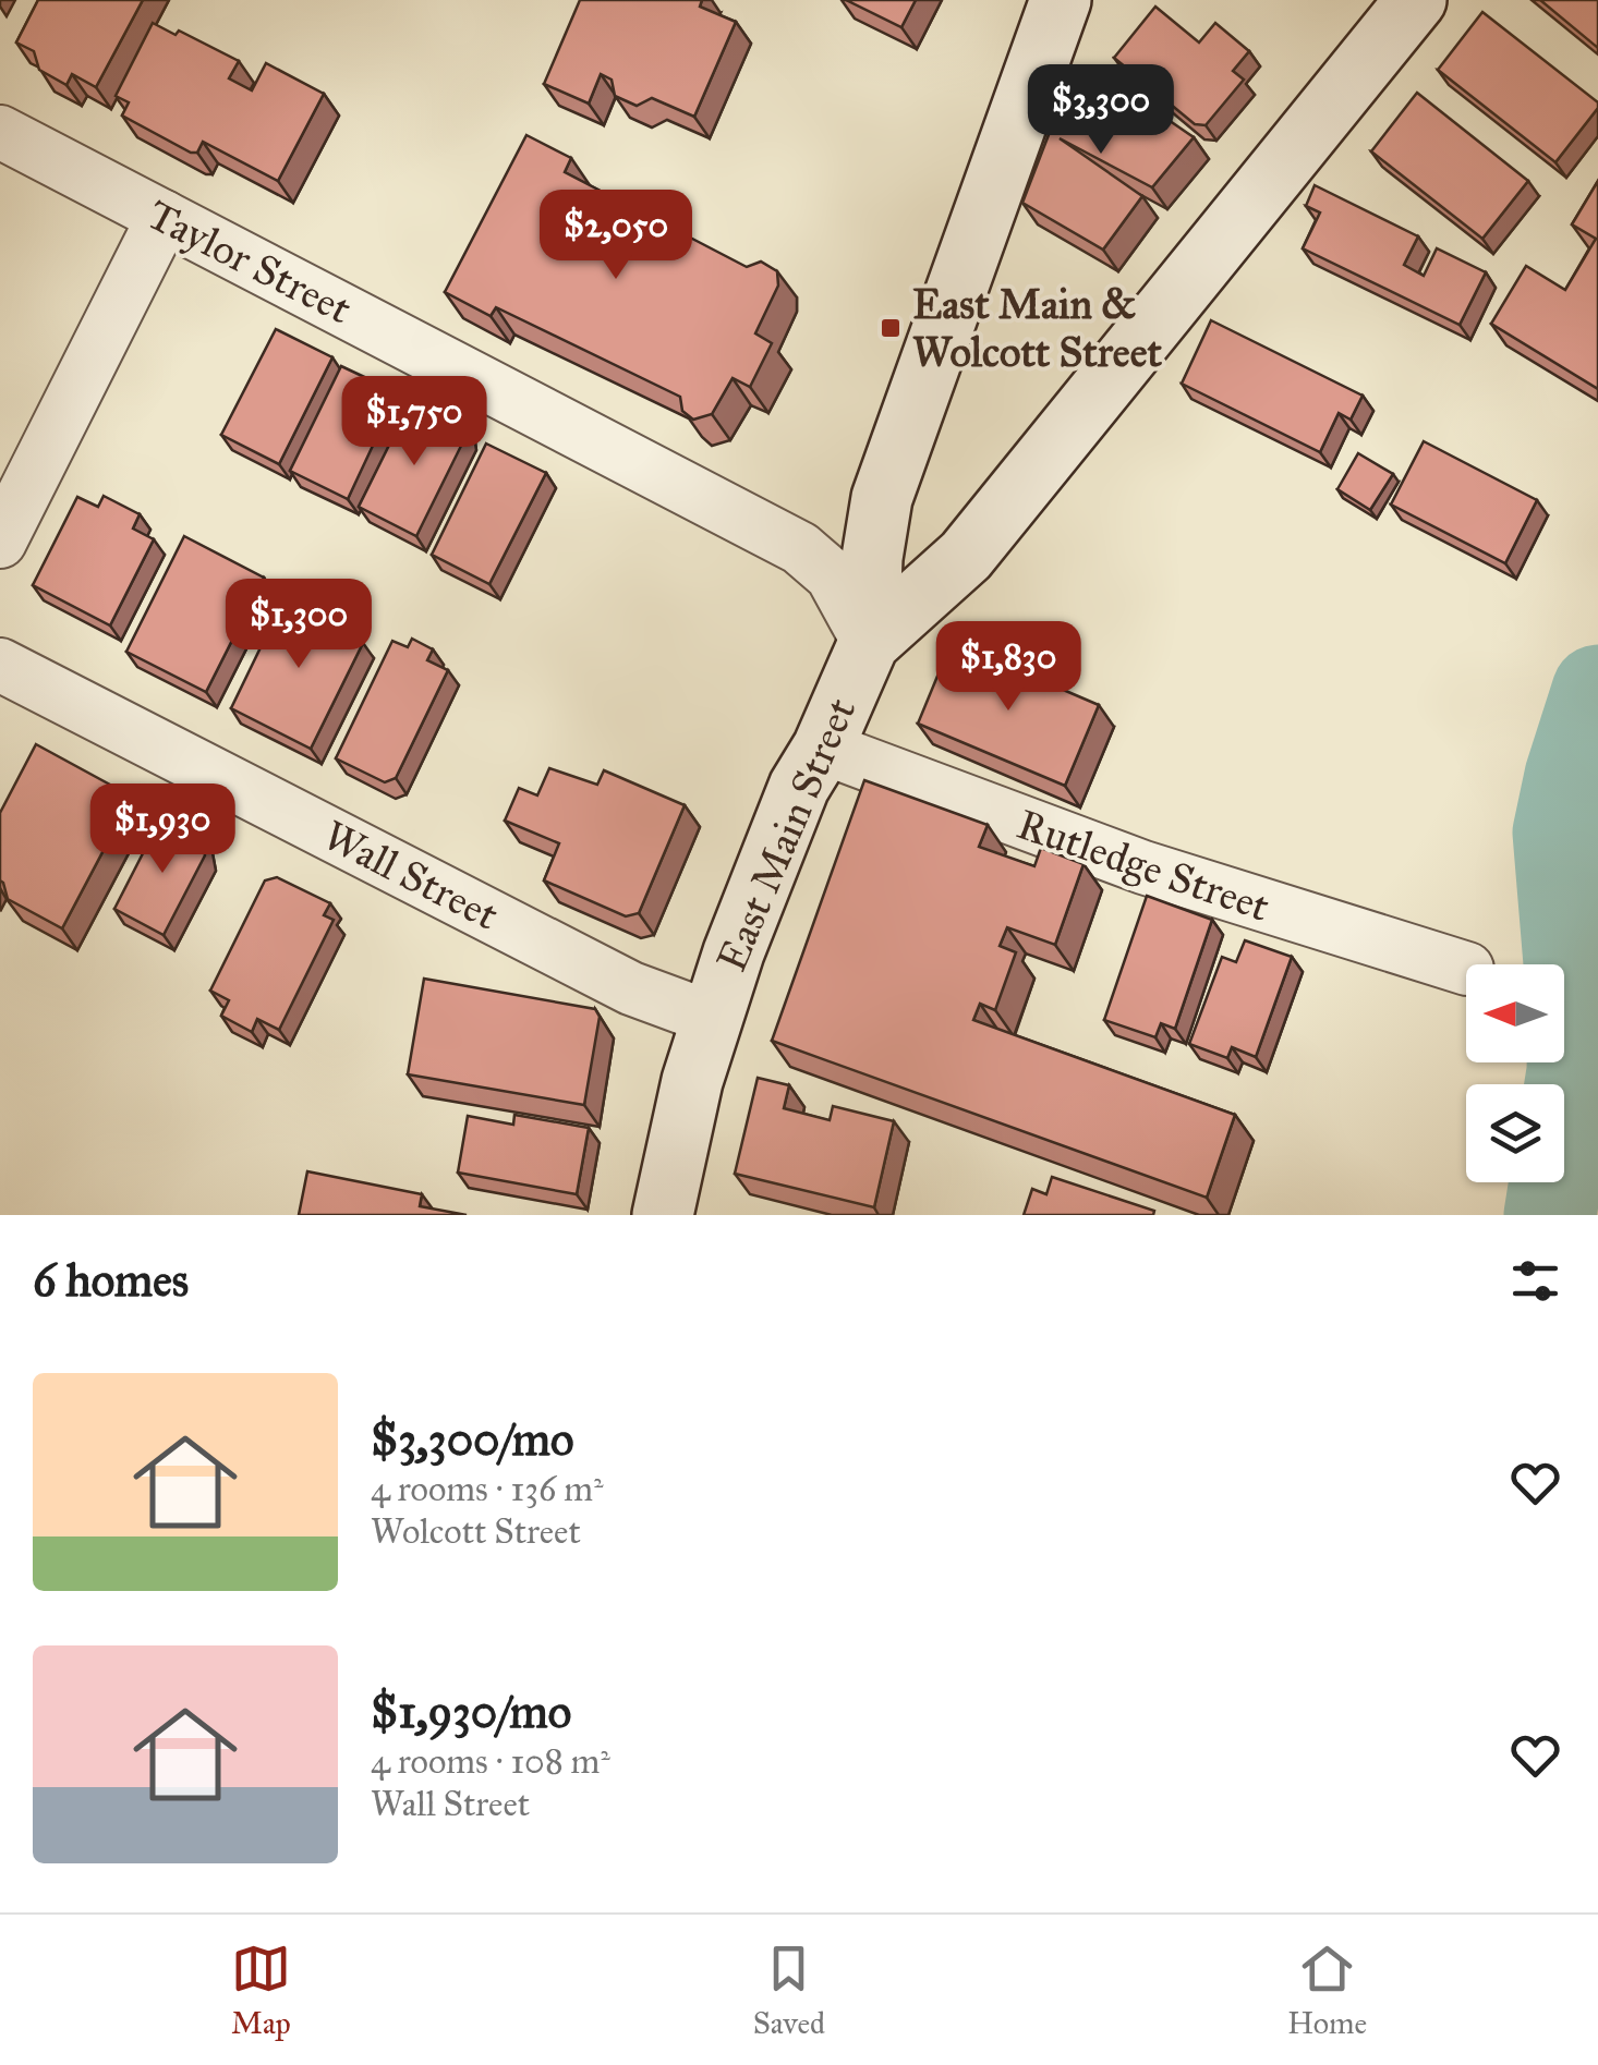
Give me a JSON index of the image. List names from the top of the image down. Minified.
{"streets":{"main road":["East Main Street"],"street":["Taylor Street","Rutledge Street","Wall Street"]},"crossings":[["Taylor Street","East Main Street"],["East Main Street","Rutledge Street"],["East Main Street","Wall Street"]],"places":{"transit":["East Main & Wolcott Street"]},"north":"left","page":{"price":["$3,300","$2,050","$1,750","$1,300","$1,830","$1,930"],"heading":"6 homes","list":[{"name":"$3,300/mo","note":"4 rooms · 136 m² · Wolcott Street"},{"name":"$1,930/mo","note":"4 rooms · 108 m² · Wall Street"}],"tabs":["Map","Saved","Home"]}}
